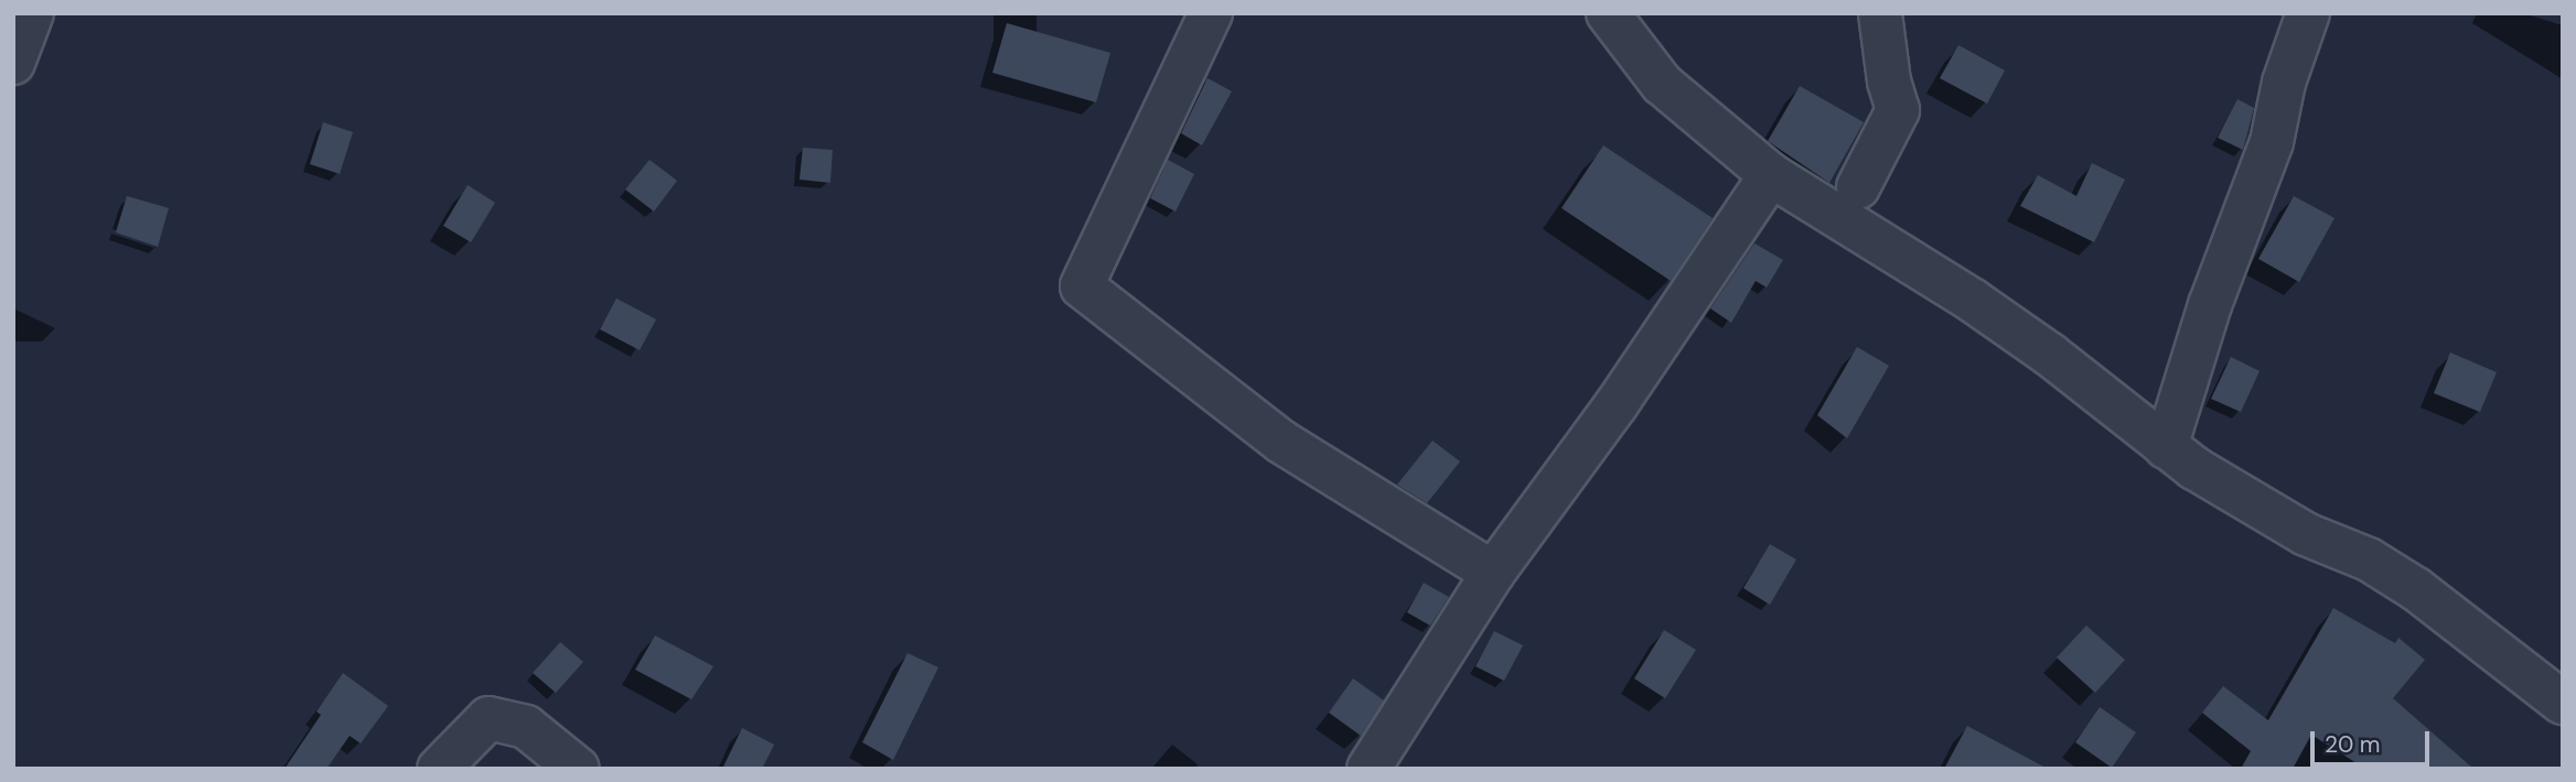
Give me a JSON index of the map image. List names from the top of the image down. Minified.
{"scale_bar":"20 m"}
